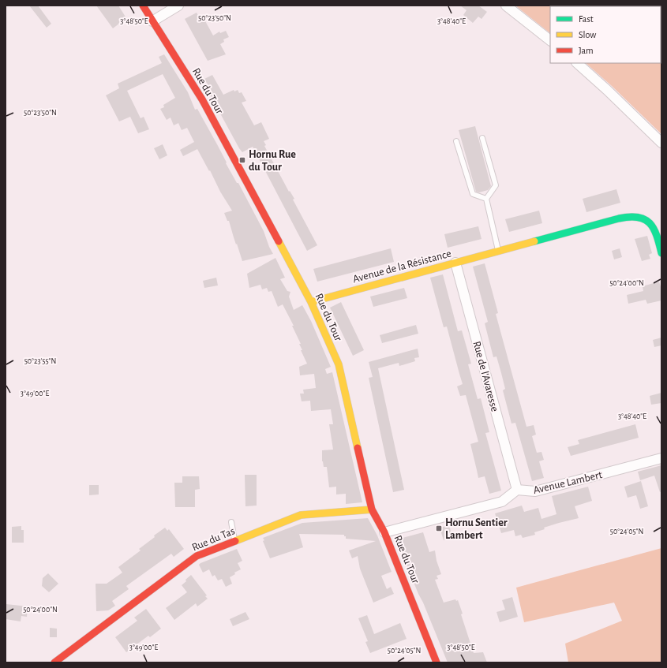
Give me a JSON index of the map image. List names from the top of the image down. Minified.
{"streets":{"street":["Rue du Tour","Avenue de la Résistance","Rue de l'Avaresse","Avenue Lambert","Rue du Tas"]},"crossings":[["Rue du Tour","Avenue de la Résistance"],["Rue du Tour","Avenue Lambert"],["Rue du Tour","Rue du Tas"],["Avenue de la Résistance","Rue de l'Avaresse"],["Rue de l'Avaresse","Avenue Lambert"]],"places":{"transit":["Hornu Rue du Tour","Hornu Sentier Lambert"]},"legend":["Fast","Slow","Jam"],"coordinates":["50°23'50\"N","3°48'50\"E","3°48'40\"E","50°24'00\"N","50°23'55\"N","3°49'00\"E","50°24'05\"N"]}
